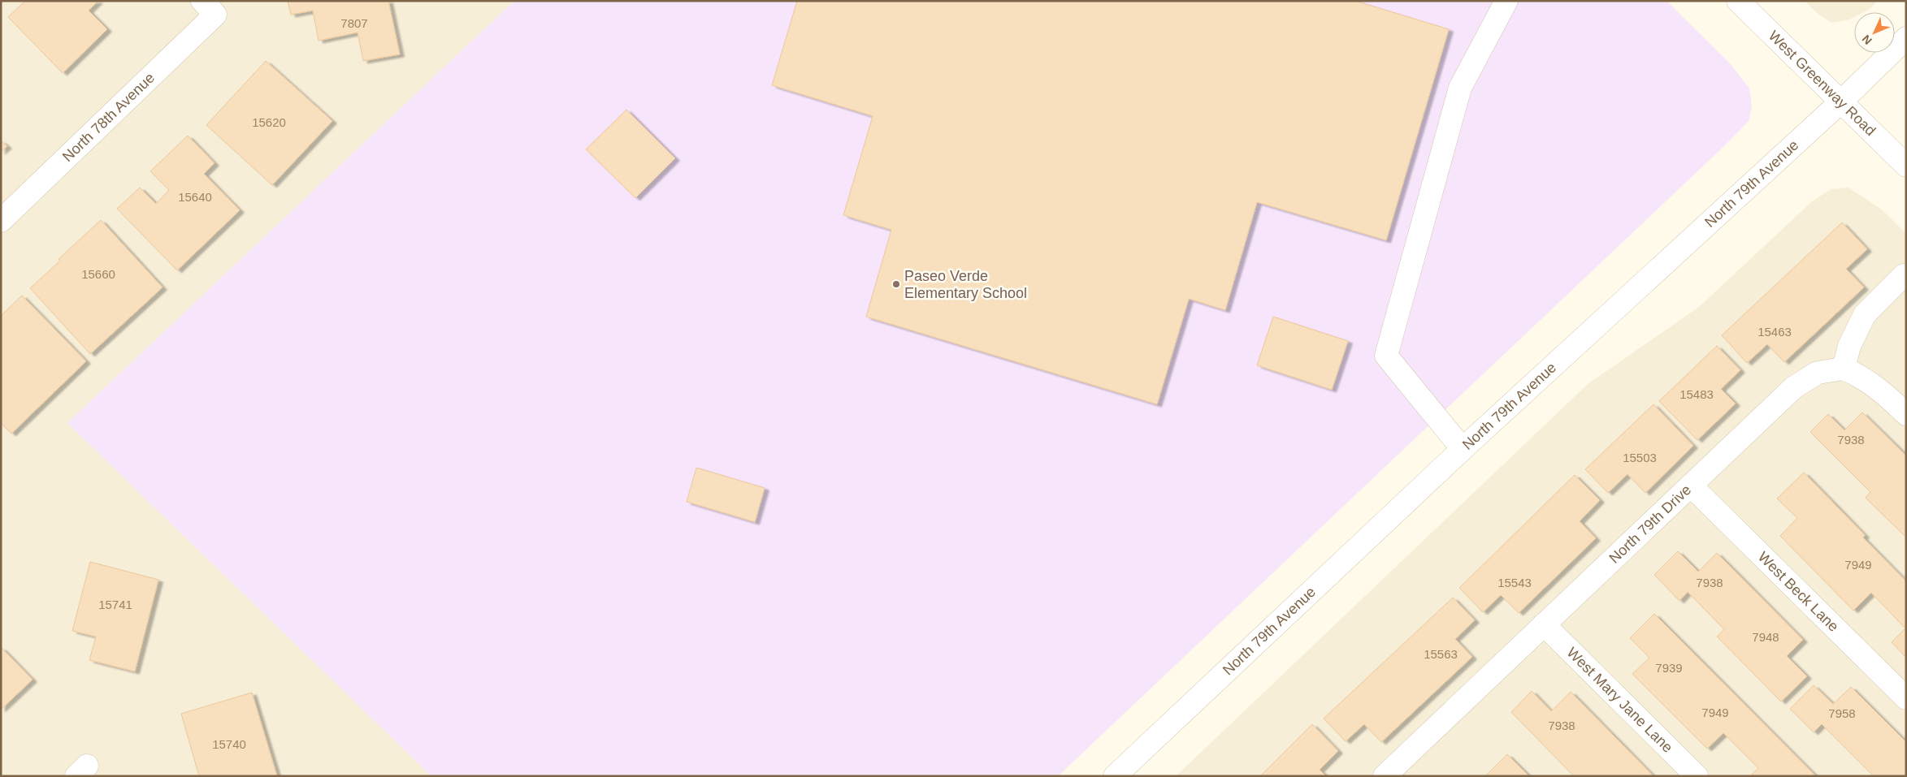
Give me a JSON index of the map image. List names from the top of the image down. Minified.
{"streets":{"street":["West Greenway Road","North 78th Avenue","North 79th Avenue","North 79th Drive","West Beck Lane","West Mary Jane Lane"]},"crossings":[["West Greenway Road","North 79th Avenue"],["North 79th Drive","West Beck Lane"],["North 79th Drive","West Mary Jane Lane"]],"places":["Paseo Verde Elementary School"],"house_numbers":["7807","15620","15640","15660","15463","15483","7938","15503","7949","15543","7938","15741","7948","15563","7939","7949","7958","7938","15740"],"north":"bottom left"}
